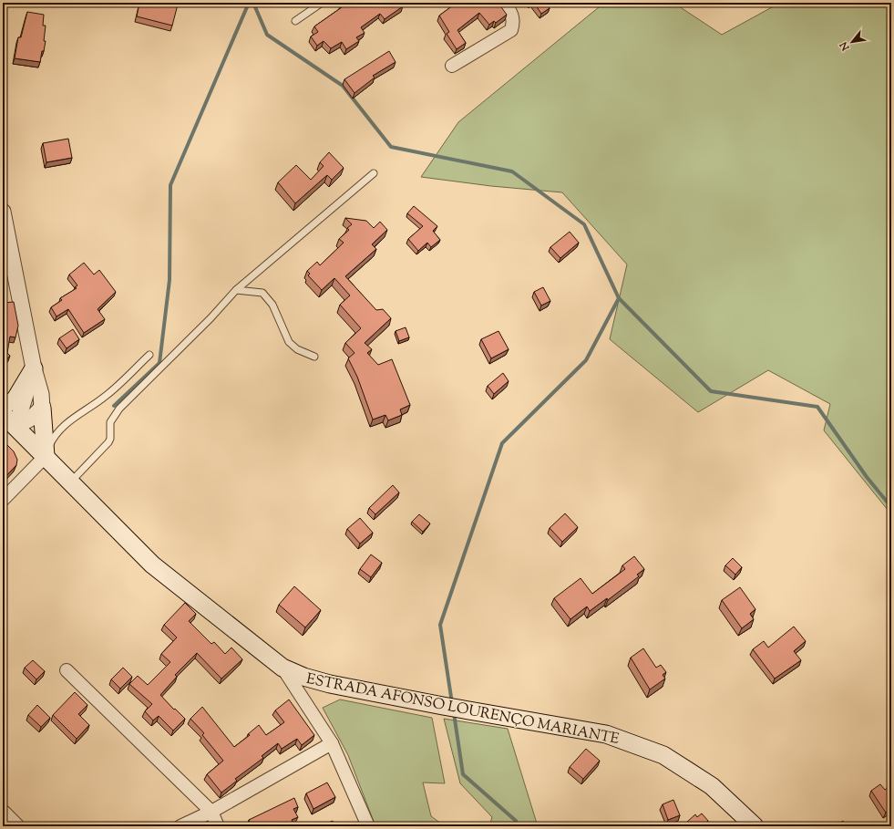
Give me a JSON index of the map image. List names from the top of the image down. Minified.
{"streets":{"main road":["ESTRADA AFONSO LOURENÇO MARIANTE"]},"north":"bottom left"}
